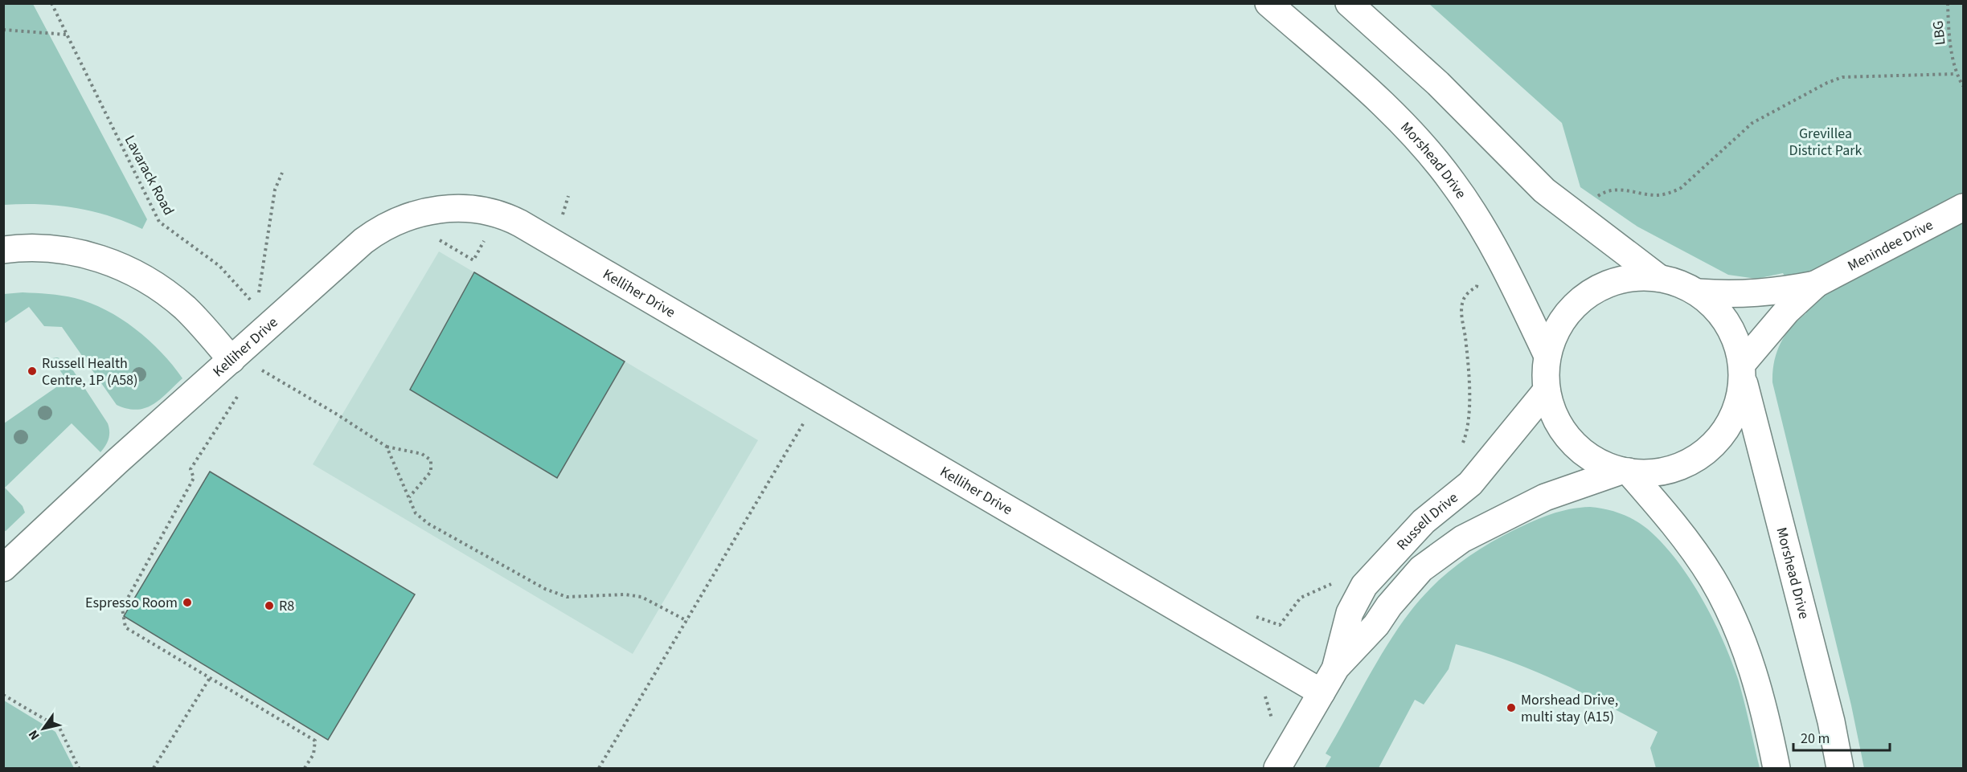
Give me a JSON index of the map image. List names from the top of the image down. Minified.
{"streets":{"street":["Morshead Drive","Menindee Drive","Kelliher Drive","Russell Drive"],"path":["LBG","Lavarack Road"]},"crossings":[["Morshead Drive","Menindee Drive"],["Kelliher Drive","Russell Drive"]],"parks":["Grevillea District Park"],"places":["Russell Health Centre, 1P (A58)","Espresso Room","R8","Morshead Drive, multi stay (A15)"],"scale_bar":"20 m","north":"bottom left"}
